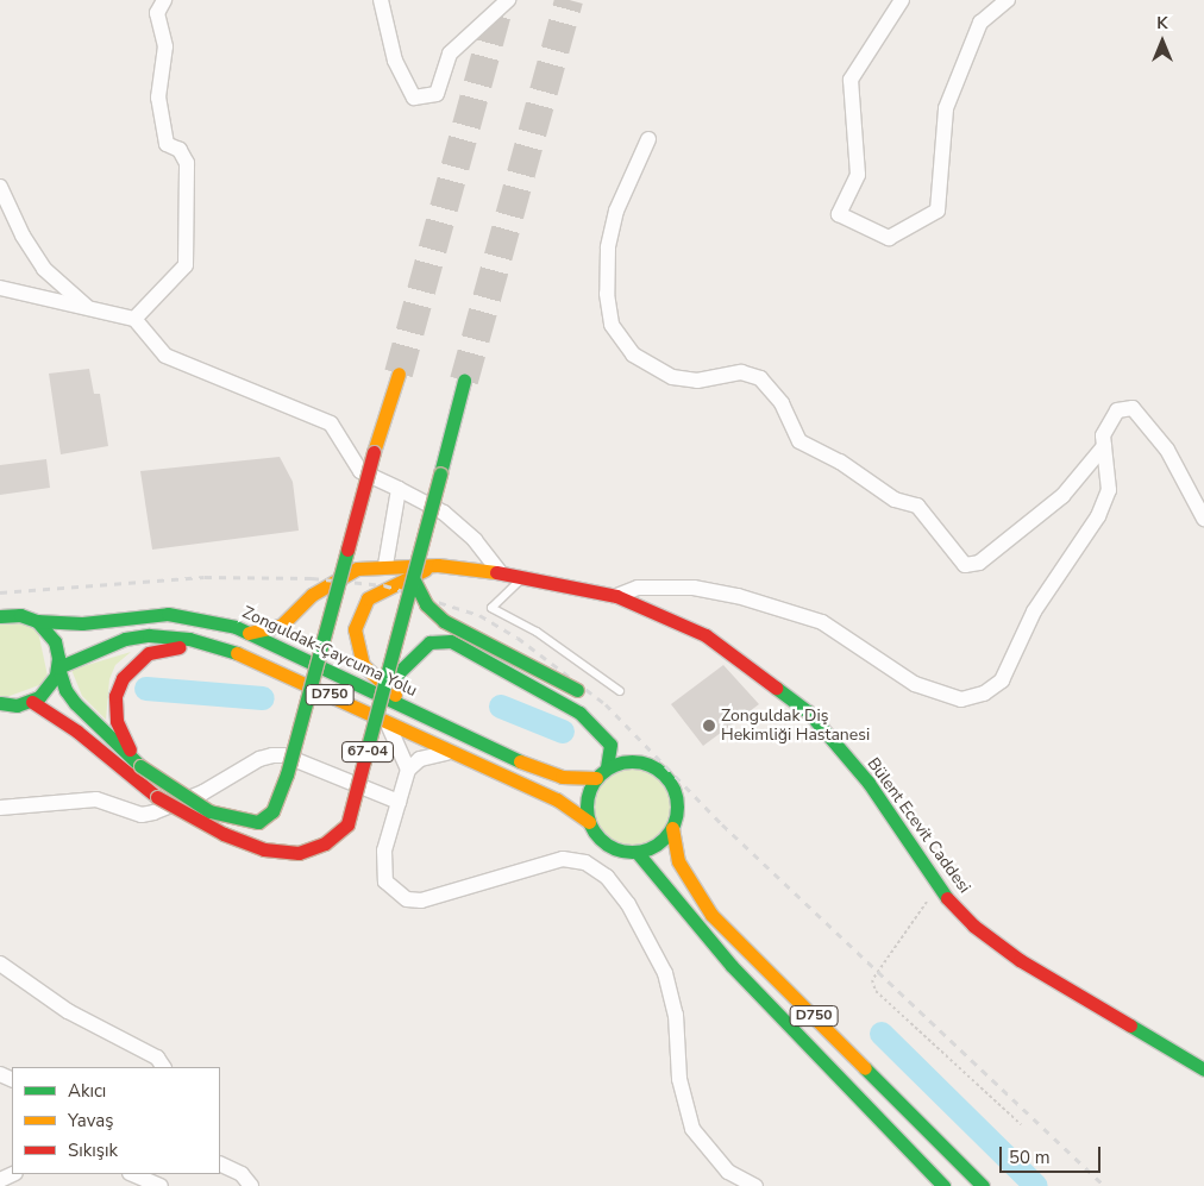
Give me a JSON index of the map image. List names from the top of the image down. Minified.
{"streets":{"main road":["Zonguldak-Çaycuma Yolu","D750","67-04","Bülent Ecevit Caddesi"]},"crossings":[["Zonguldak-Çaycuma Yolu","D750"],["Zonguldak-Çaycuma Yolu","Bülent Ecevit Caddesi"]],"places":["Zonguldak Diş Hekimliği Hastanesi"],"legend":["Akıcı","Yavaş","Sıkışık"],"scale_bar":"50 m","north":"top"}
